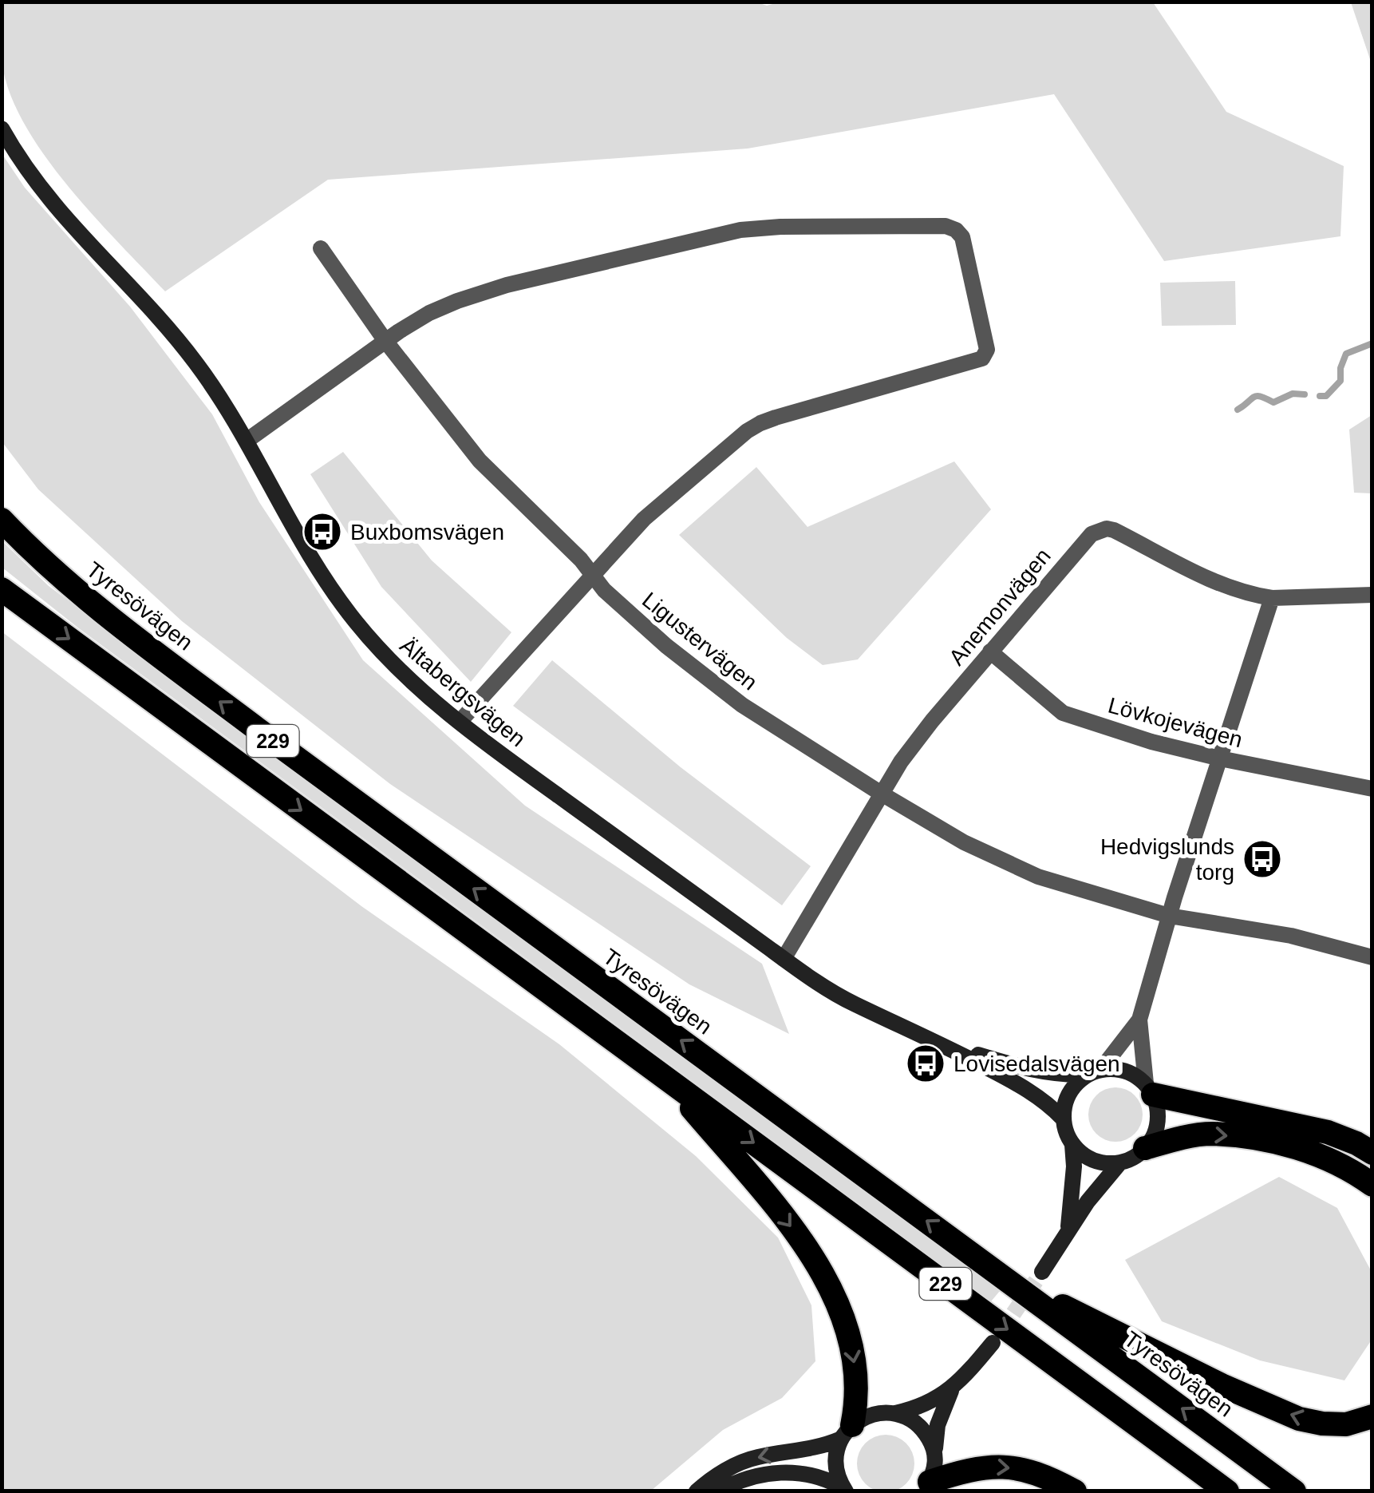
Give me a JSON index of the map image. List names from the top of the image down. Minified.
{"streets":{"highway":["Tyresövägen","229"],"street":["Anemonvägen","Ligustervägen","Ältabergsvägen","Lövkojevägen"]},"crossings":[["Anemonvägen","Ligustervägen"],["Anemonvägen","Ältabergsvägen"],["Anemonvägen","Lövkojevägen"]],"places":{"bus stop":["Buxbomsvägen","Hedvigslunds torg","Lovisedalsvägen"]}}
